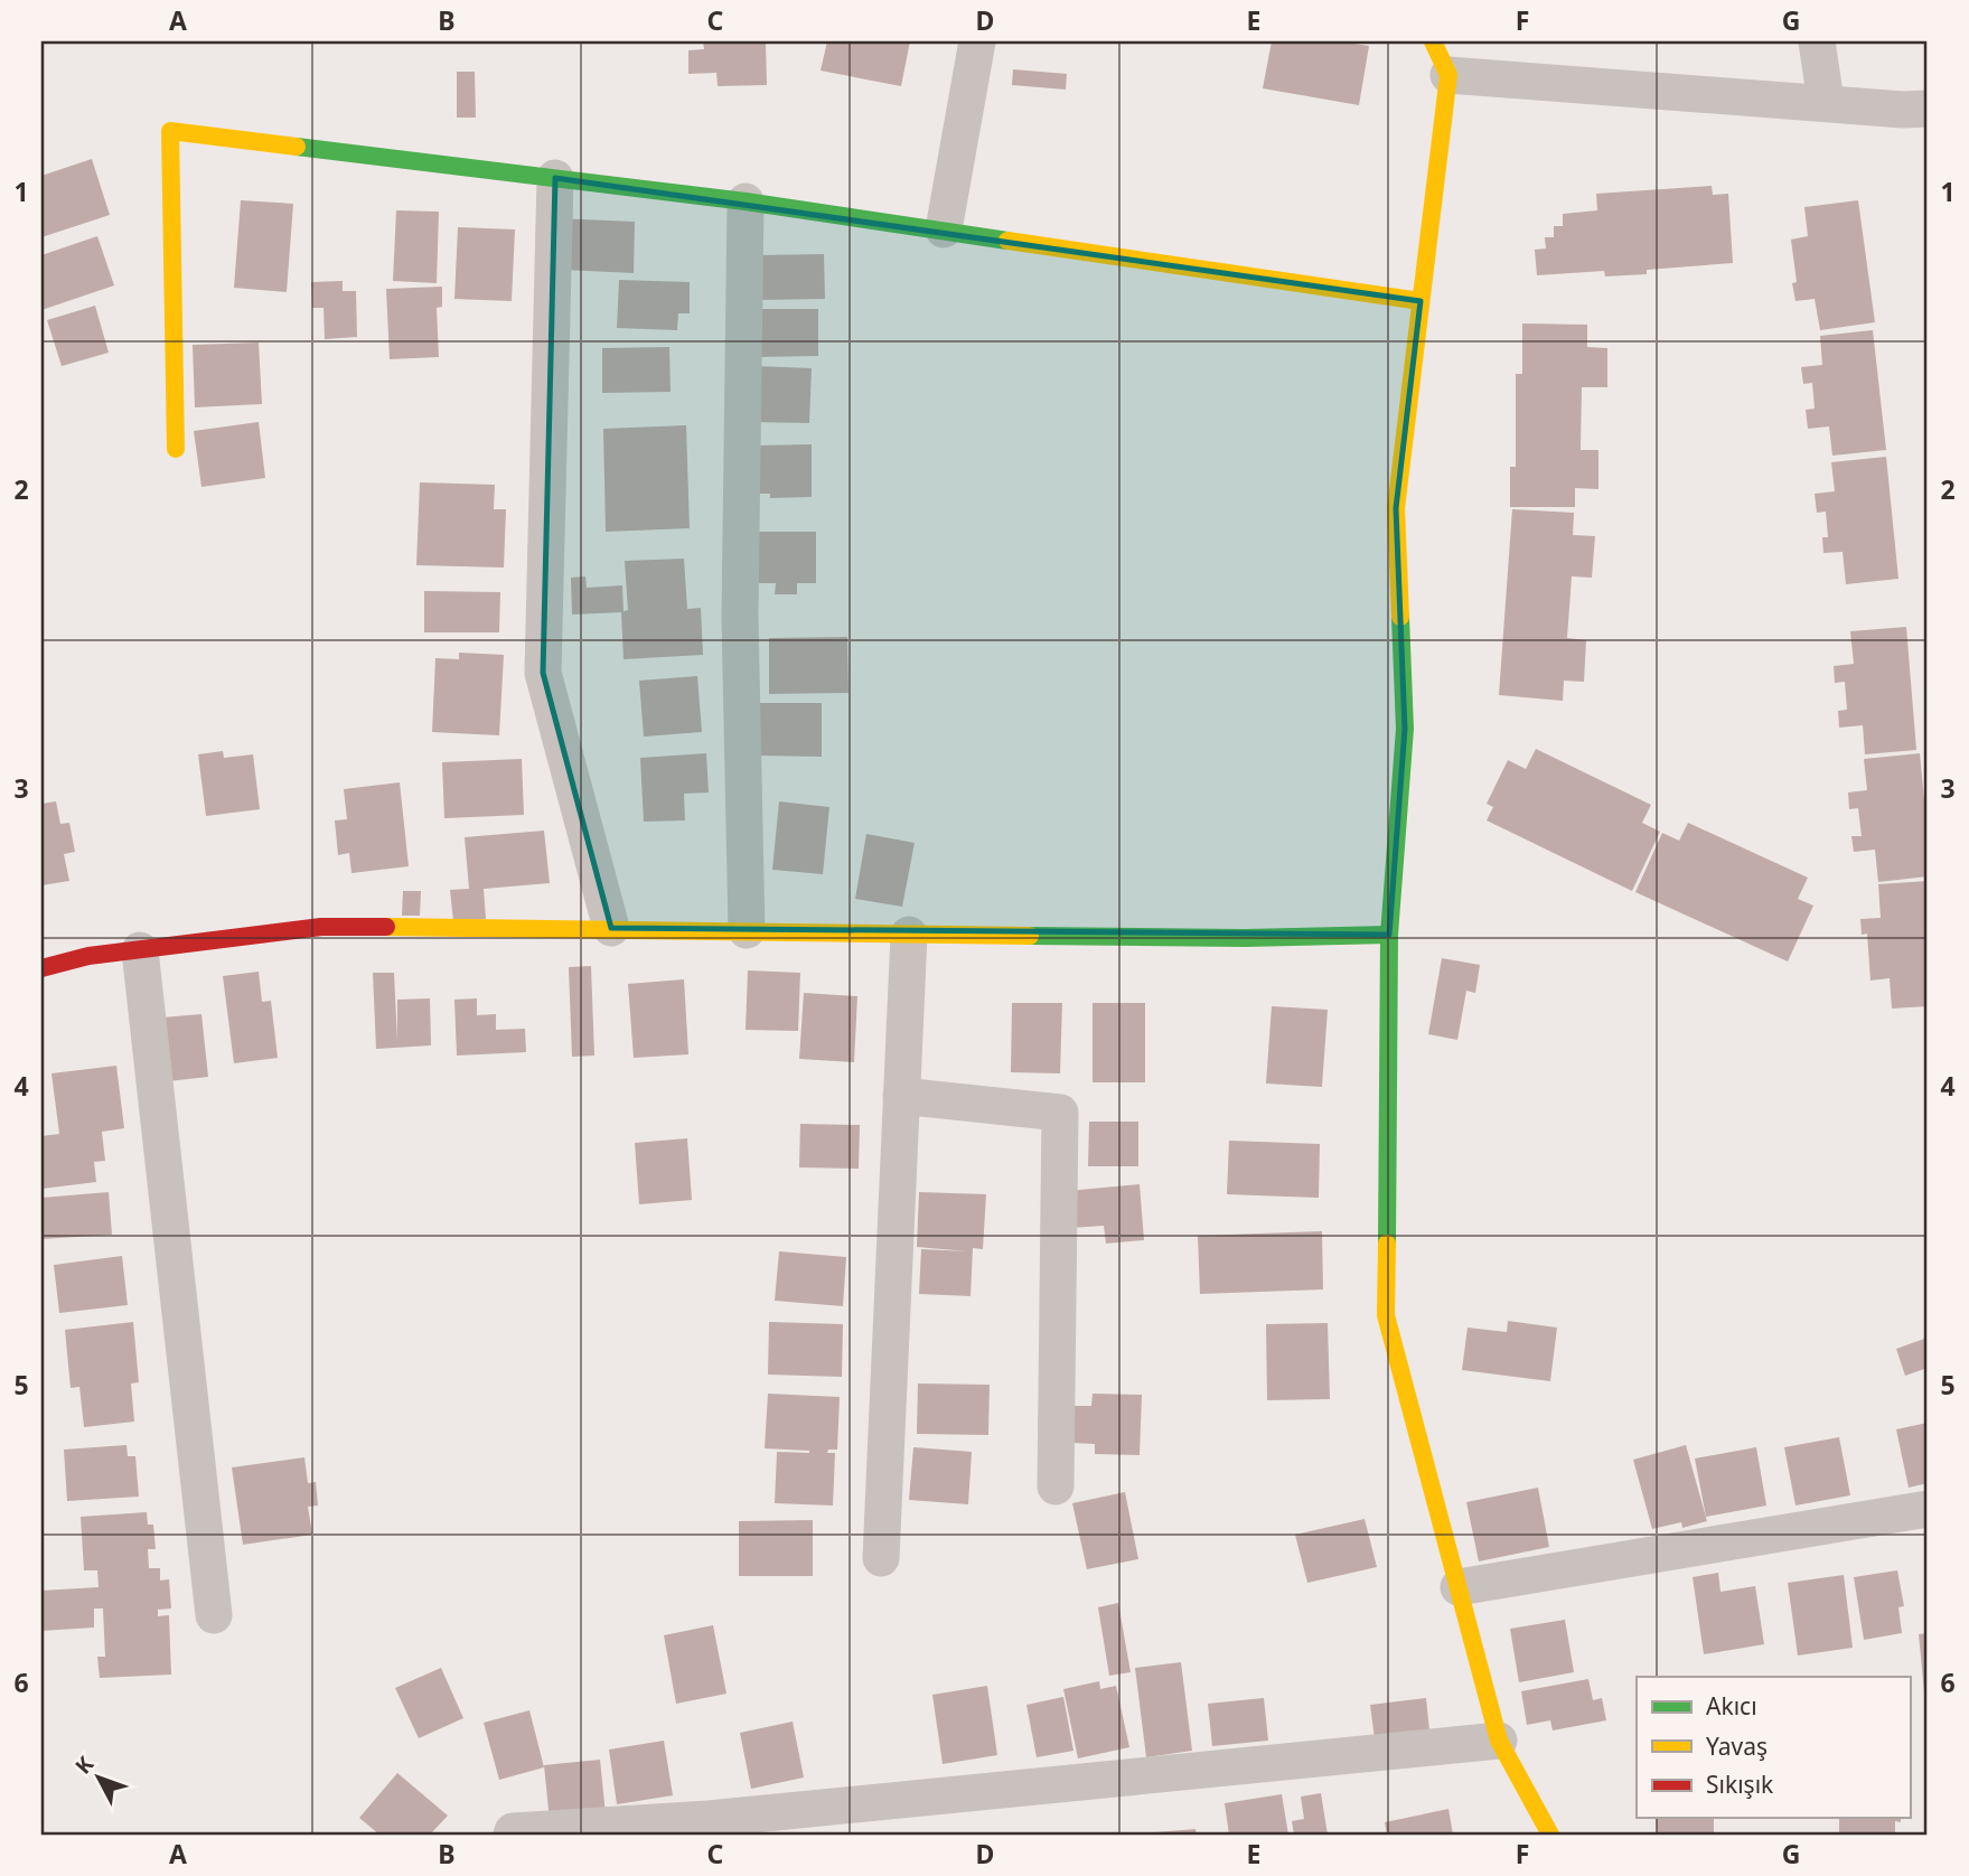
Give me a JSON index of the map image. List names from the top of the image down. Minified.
{"legend":["Akıcı","Yavaş","Sıkışık"],"north":"top left","grid":{"columns":["A","B","C","D","E","F","G"],"rows":["1","2","3","4","5","6"]}}
